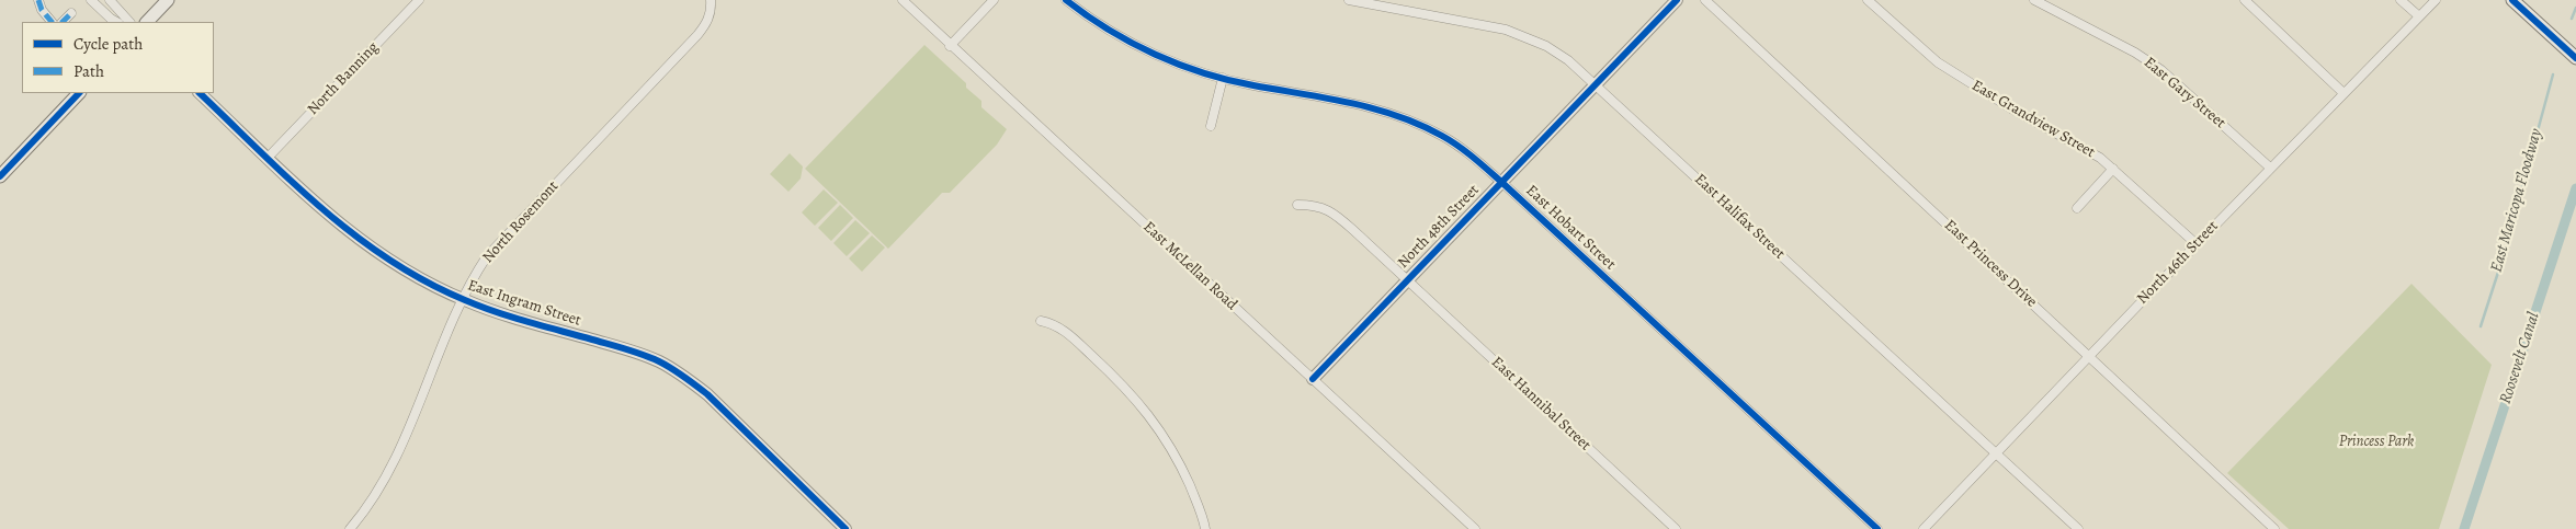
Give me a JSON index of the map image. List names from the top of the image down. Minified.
{"streets":{"street":["North Banning","East Gary Street","East Grandview Street","East Halifax Street","North Rosemont","North 48th Street","East Hobart Street","North 46th Street","East Princess Drive","East McLellan Road","East Ingram Street","East Hannibal Street"]},"crossings":[["North Banning","East Ingram Street"],["East Gary Street","North 46th Street"],["East Grandview Street","North 46th Street"],["East Halifax Street","North 48th Street"],["East Halifax Street","North 46th Street"],["North Rosemont","East Ingram Street"],["North 48th Street","East Hobart Street"],["North 48th Street","East McLellan Road"],["North 48th Street","East Hannibal Street"],["North 46th Street","East Princess Drive"]],"water":["East Maricopa Floodway","Roosevelt Canal"],"parks":["Princess Park"],"legend":["Cycle path","Path"]}
